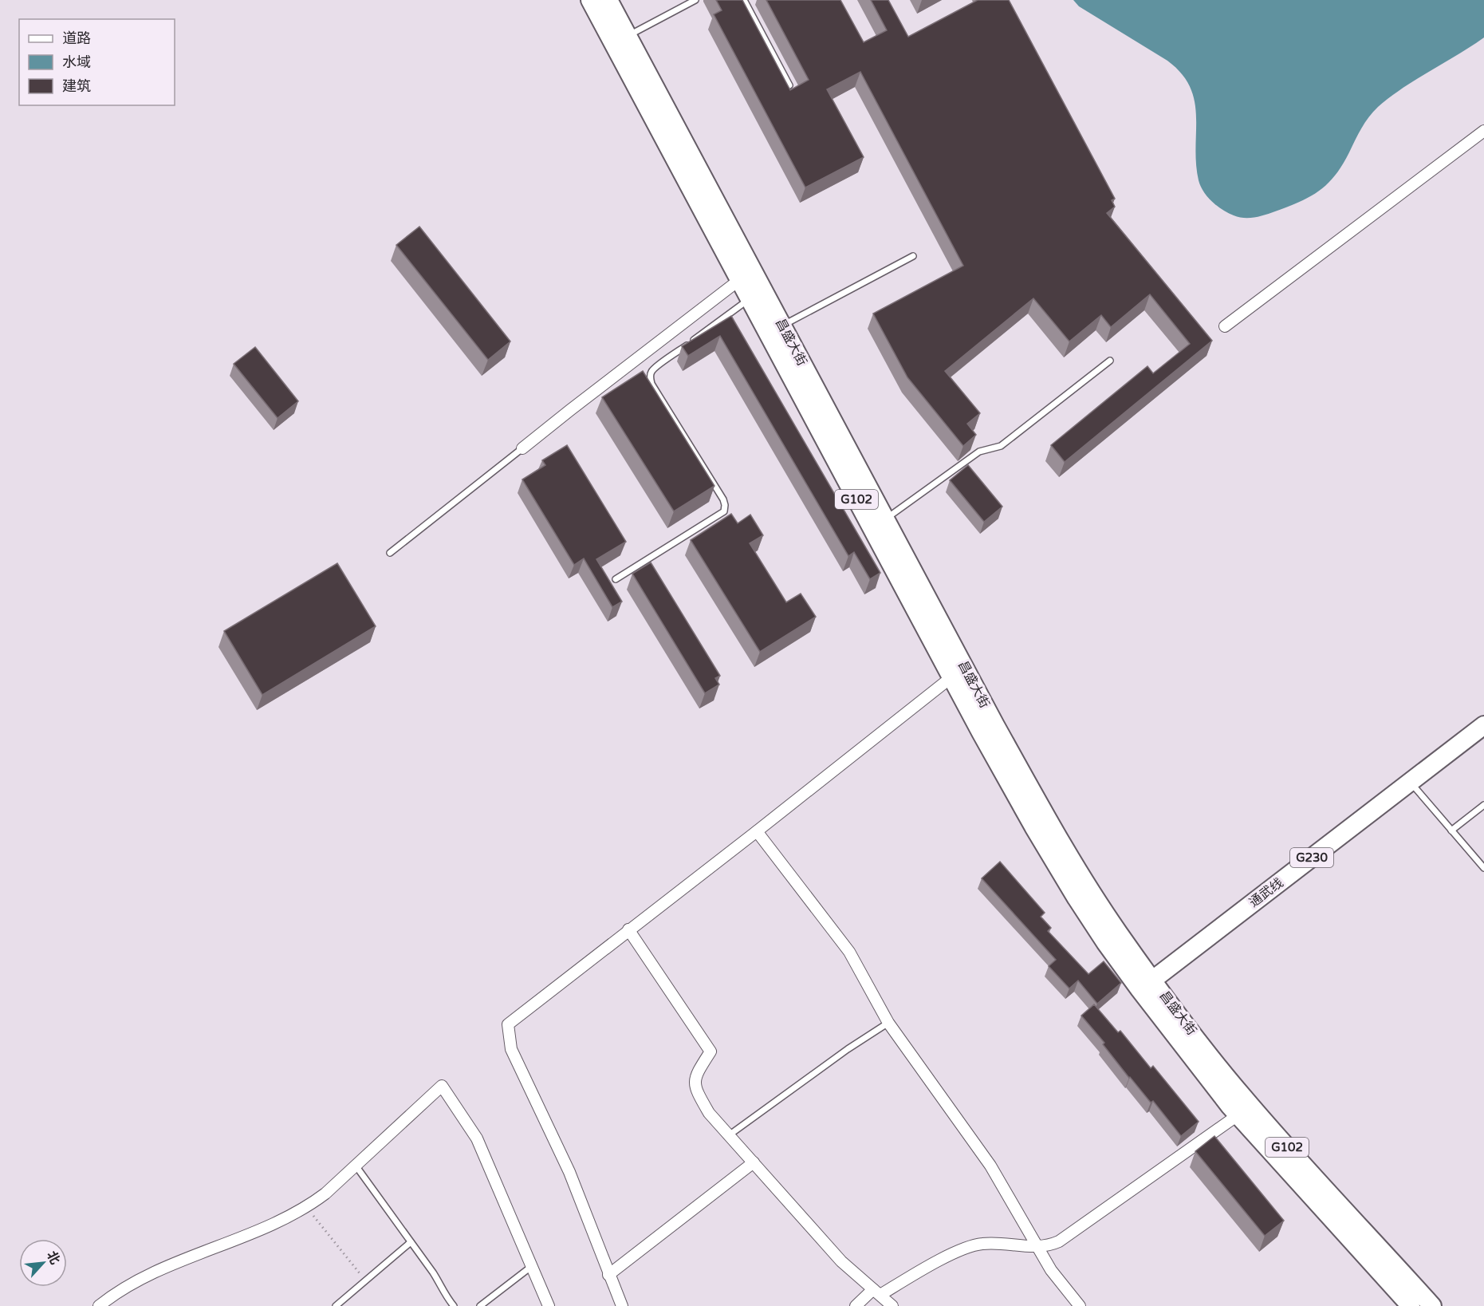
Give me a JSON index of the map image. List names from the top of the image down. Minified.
{"streets":{"highway":["昌盛大街","G102","G230","通武线"]},"crossings":[["昌盛大街","通武线"]],"legend":["道路","水域","建筑"],"north":"top right"}
